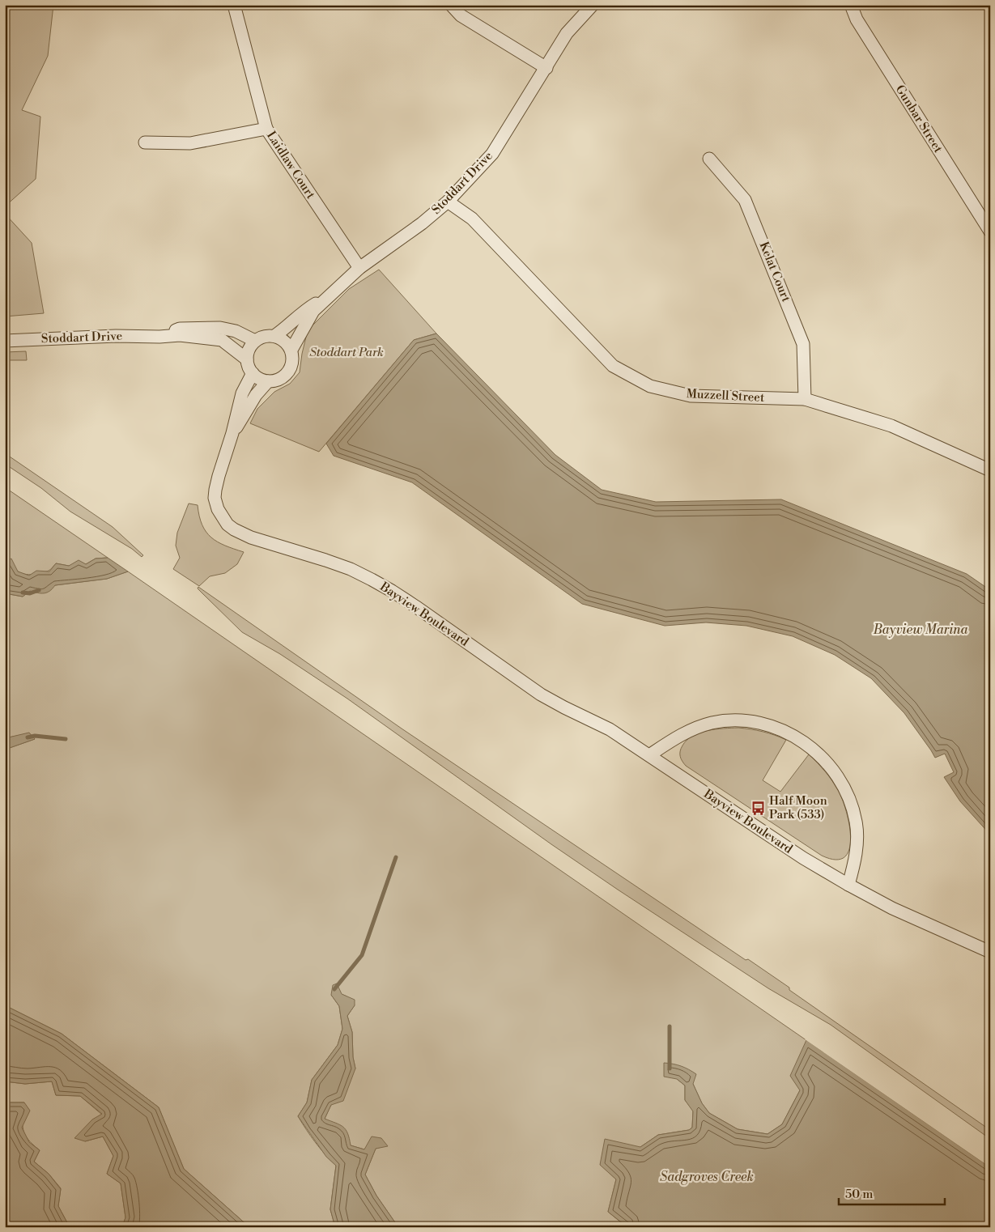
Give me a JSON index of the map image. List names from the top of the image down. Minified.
{"streets":{"street":["Gunbar Street","Laidlaw Court","Stoddart Drive","Kelat Court","Muzzell Street","Bayview Boulevard"]},"crossings":[["Laidlaw Court","Stoddart Drive"],["Stoddart Drive","Muzzell Street"],["Stoddart Drive","Bayview Boulevard"],["Kelat Court","Muzzell Street"]],"water":["Bayview Marina","Sadgroves Creek"],"parks":["Stoddart Park"],"places":{"bus stop":["Half Moon Park (533)"]},"scale_bar":"50 m"}
